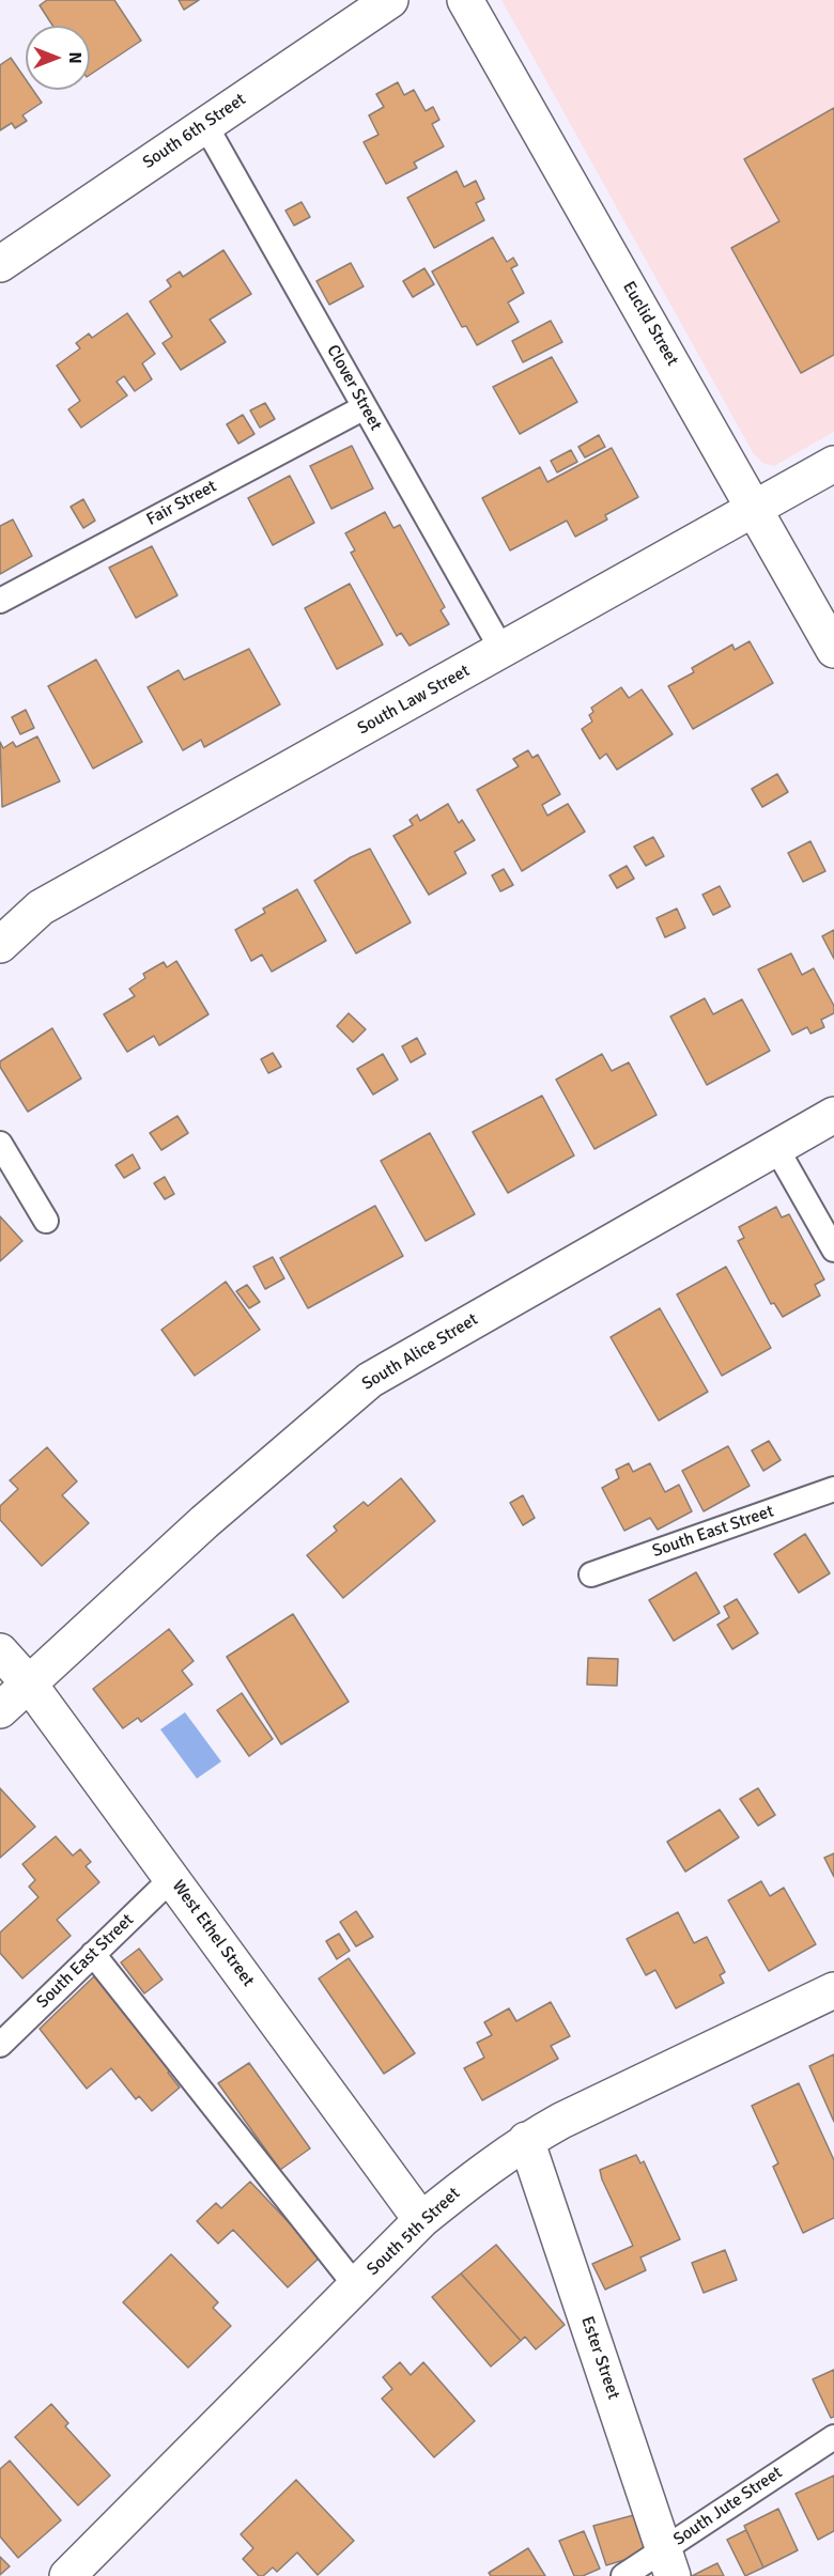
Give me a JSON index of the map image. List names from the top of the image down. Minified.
{"streets":{"street":["South 6th Street","Euclid Street","South Law Street","South Alice Street","West Ethel Street","South 5th Street","Ester Street"],"lane":["Clover Street","Fair Street","South East Street","South Jute Street"]},"crossings":[["South 6th Street","Clover Street"],["Euclid Street","South Law Street"],["Clover Street","Fair Street"],["Clover Street","South Law Street"],["South Alice Street","West Ethel Street"],["South East Street","West Ethel Street"],["West Ethel Street","South 5th Street"],["South 5th Street","Ester Street"],["Ester Street","South Jute Street"]],"north":"right"}
